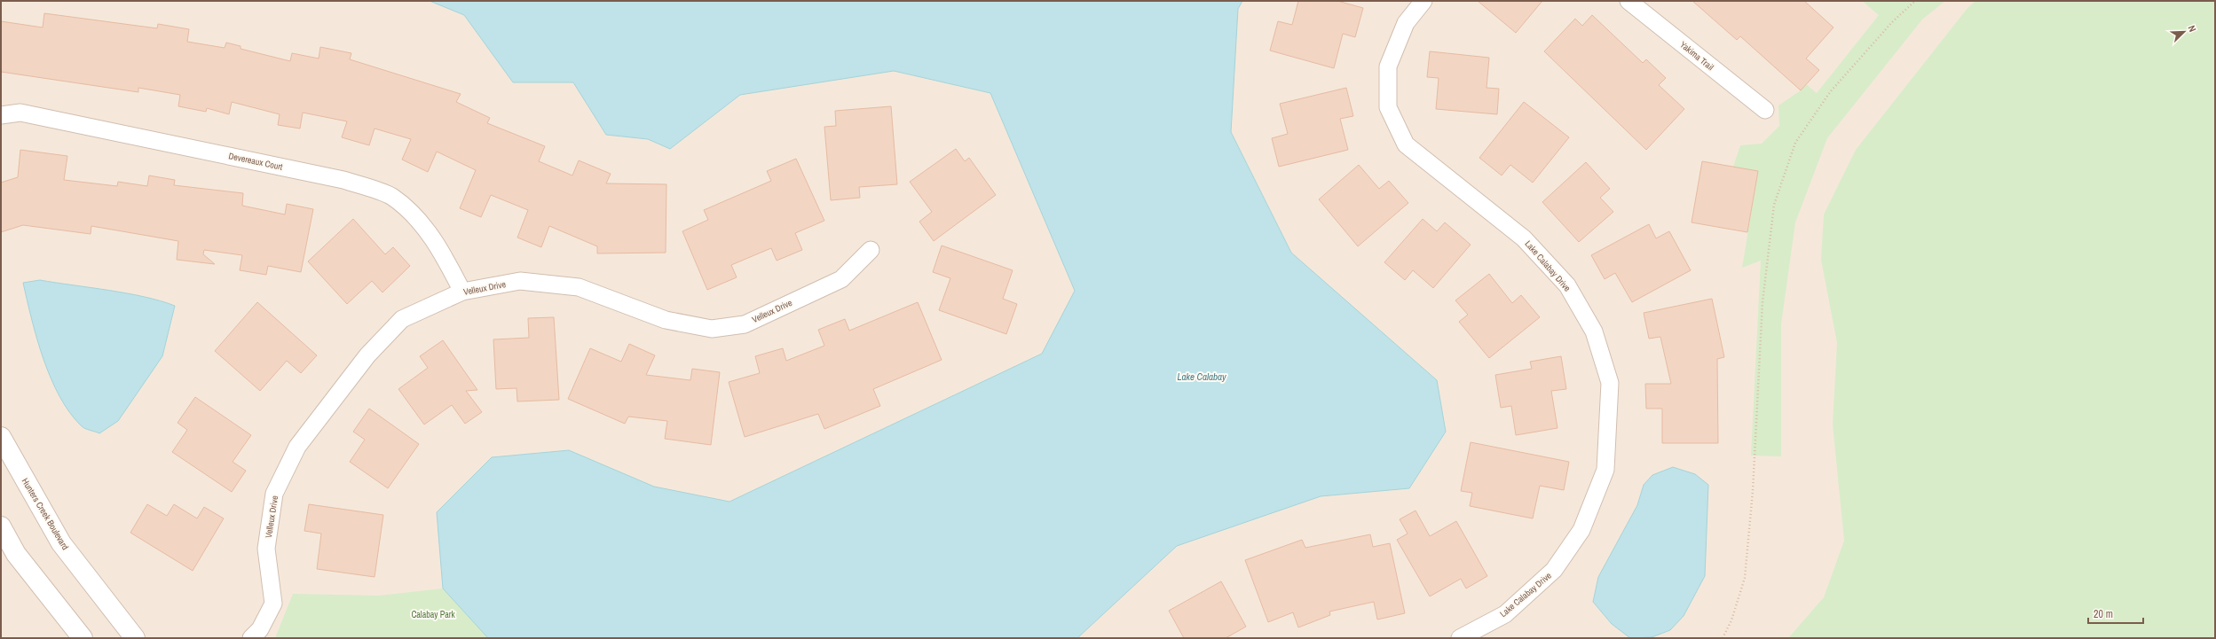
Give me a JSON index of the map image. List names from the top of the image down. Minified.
{"streets":{"street":["Yakima Trail","Devereaux Court","Lake Calabay Drive","Velleux Drive","Hunters Creek Boulevard"]},"crossings":[["Devereaux Court","Velleux Drive"]],"water":["Lake Calabay"],"parks":["Calabay Park"],"scale_bar":"20 m","north":"top right"}
